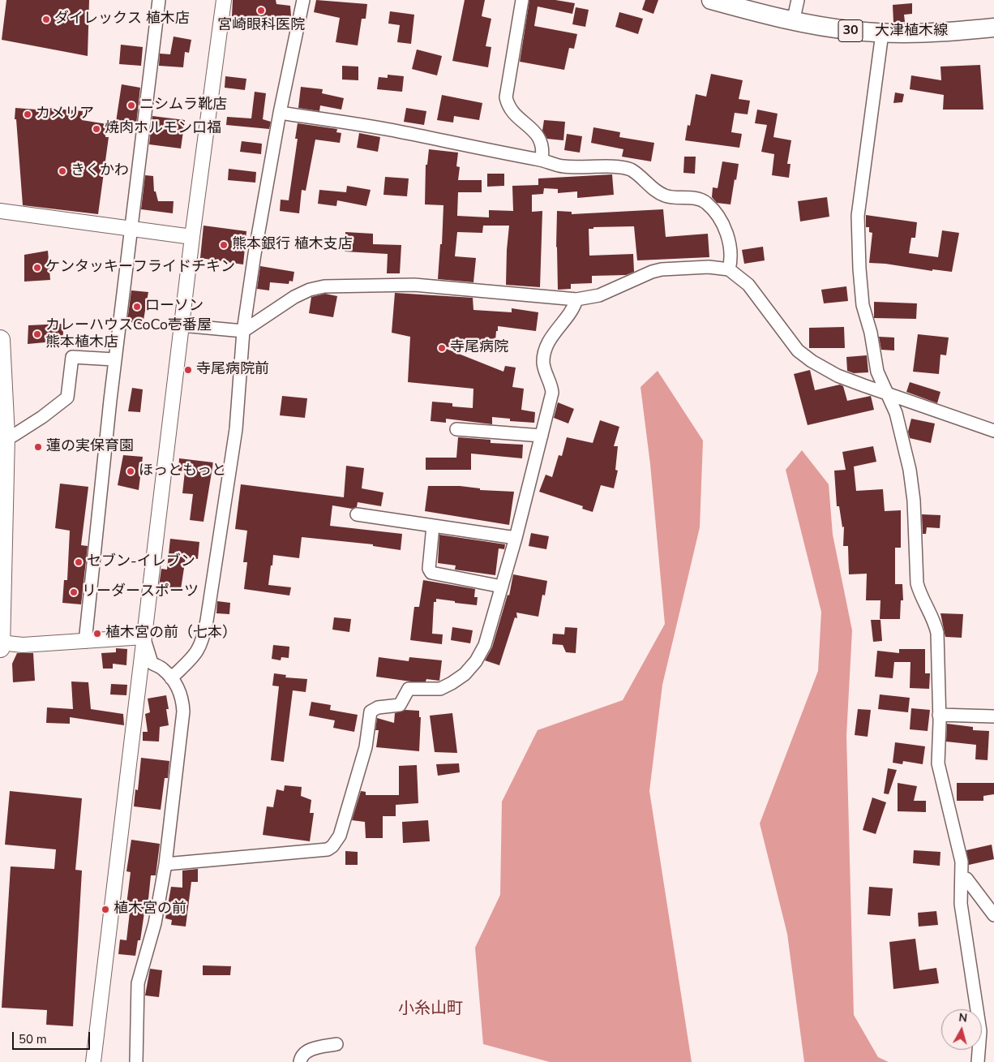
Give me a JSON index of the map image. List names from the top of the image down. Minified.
{"streets":{"main road":["30","大津植木線"]},"districts":["小糸山町"],"places":["宮崎眼科医院","ダイレックス 植木店","ニシムラ靴店","カメリア","焼肉ホルモン口福","きくかわ","熊本銀行 植木支店","ケンタッキーフライドチキン","ローソン","カレーハウスCoCo壱番屋 熊本植木店","寺尾病院","寺尾病院前","蓮の実保育園","ほっともっと","セブン-イレブン","リーダースポーツ","植木宮の前（七本）","植木宮の前"],"scale_bar":"50 m","north":"top"}
